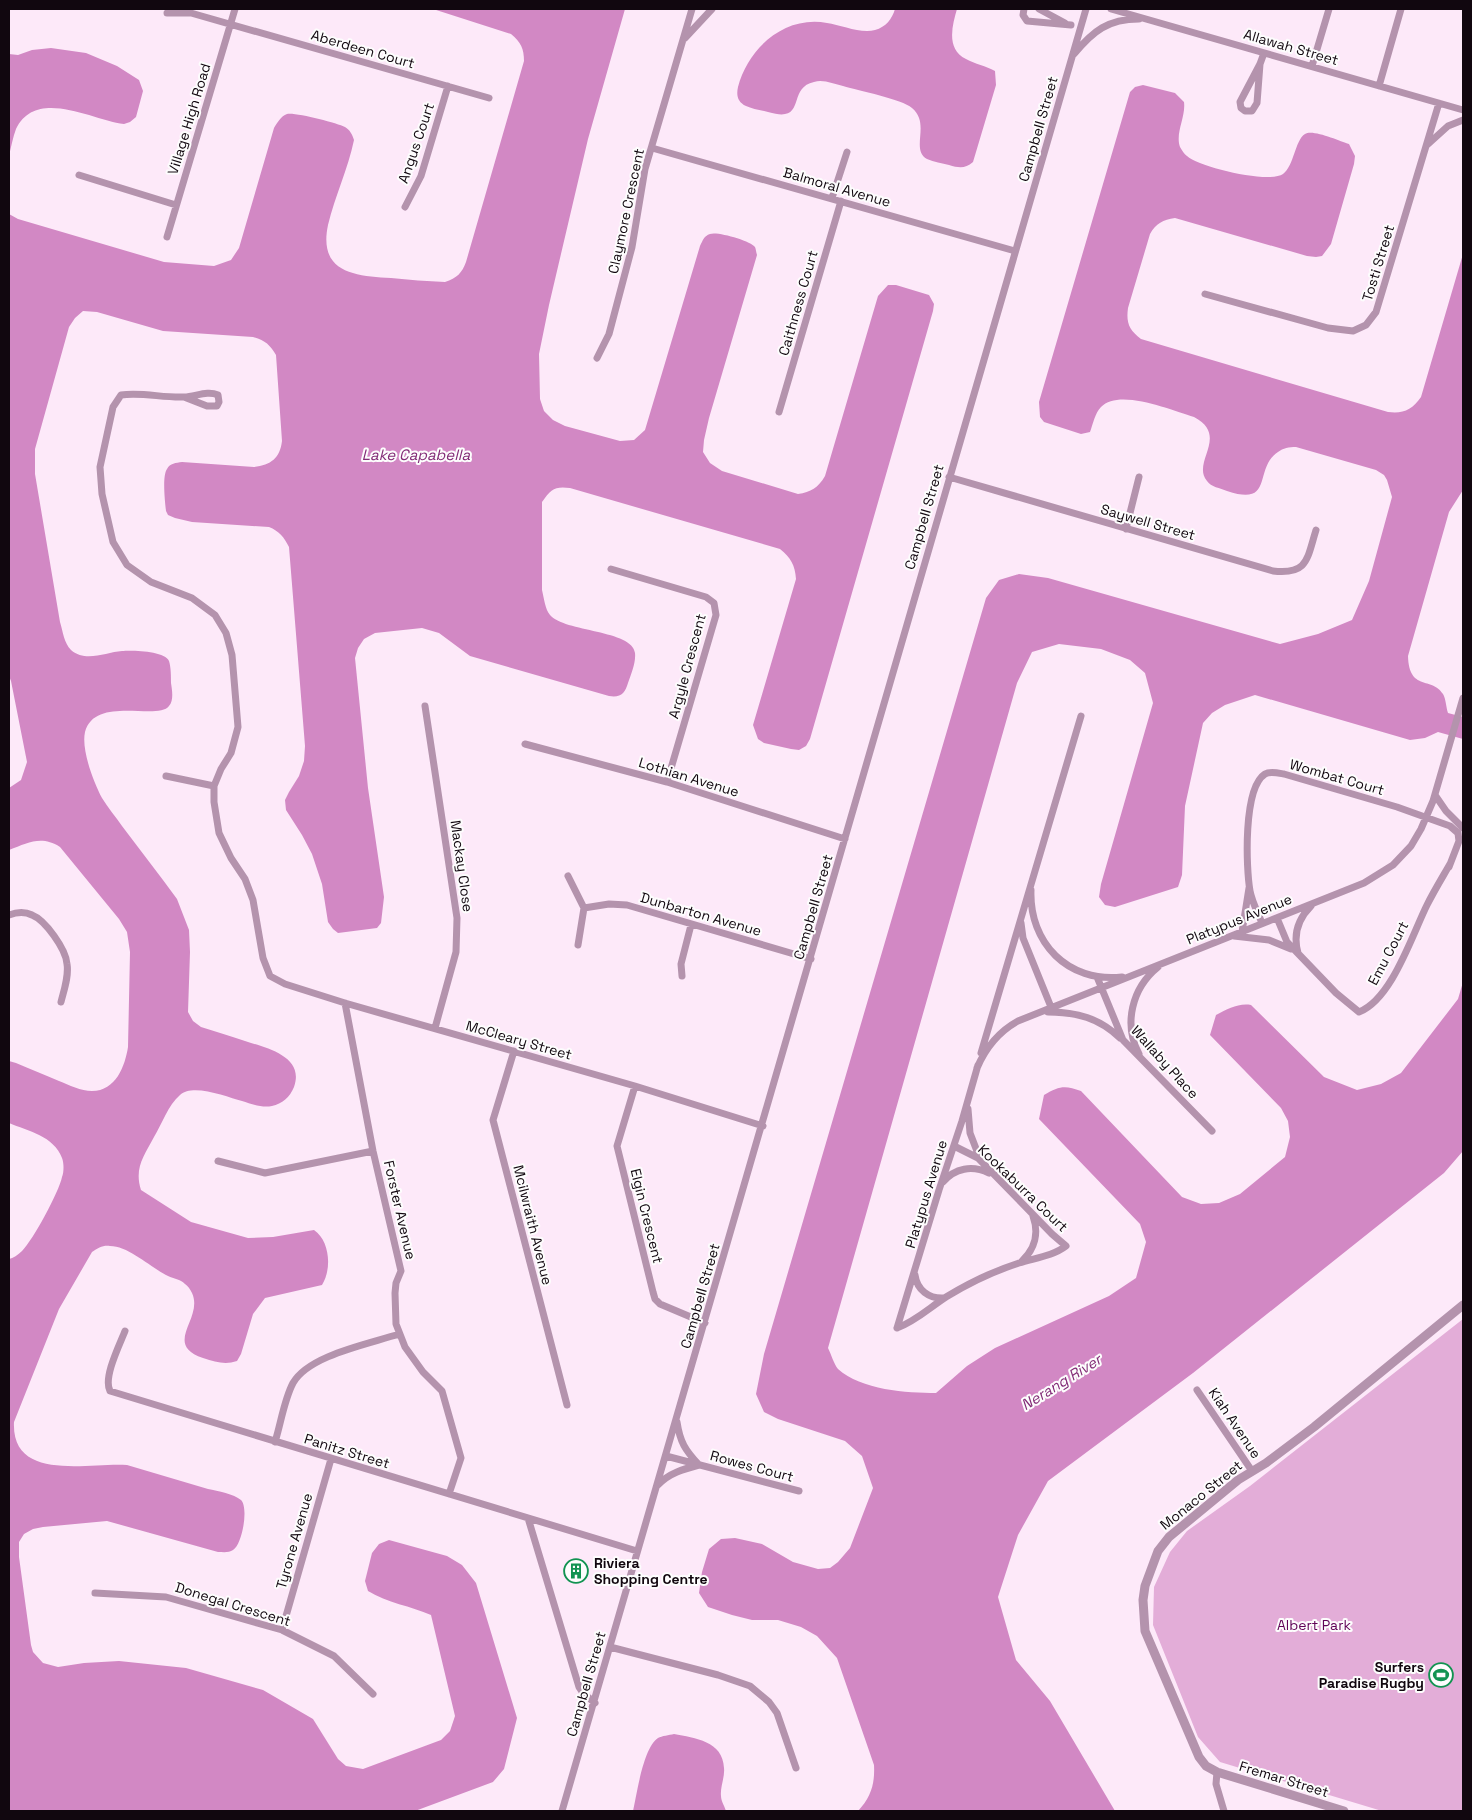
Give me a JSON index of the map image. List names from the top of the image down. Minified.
{"streets":{"street":["Allawah Street","Aberdeen Court","Village High Road","Campbell Street","Angus Court","Balmoral Avenue","Claymore Crescent","Tosti Street","Caithness Court","Saywell Street","Argyle Crescent","Lothian Avenue","Wombat Court","Mackay Close","Dunbarton Avenue","Platypus Avenue","Emu Court","McCleary Street","Wallaby Place","Kookaburra Court","Forster Avenue","Elgin Crescent","Mcilwraith Avenue","Kiah Avenue","Panitz Street","Rowes Court","Monaco Street","Tyrone Avenue","Donegal Crescent","Fremar Street"]},"crossings":[["Allawah Street","Tosti Street"],["Aberdeen Court","Village High Road"],["Aberdeen Court","Angus Court"],["Campbell Street","Balmoral Avenue"],["Campbell Street","Saywell Street"],["Campbell Street","Lothian Avenue"],["Campbell Street","Dunbarton Avenue"],["Campbell Street","McCleary Street"],["Campbell Street","Elgin Crescent"],["Campbell Street","Panitz Street"],["Campbell Street","Rowes Court"],["Balmoral Avenue","Claymore Crescent"],["Balmoral Avenue","Caithness Court"],["Argyle Crescent","Lothian Avenue"],["Wombat Court","Platypus Avenue"],["Wombat Court","Emu Court"],["Mackay Close","McCleary Street"],["Platypus Avenue","Emu Court"],["Platypus Avenue","Wallaby Place"],["Platypus Avenue","Kookaburra Court"],["McCleary Street","Forster Avenue"],["McCleary Street","Elgin Crescent"],["McCleary Street","Mcilwraith Avenue"],["Forster Avenue","Panitz Street"],["Kiah Avenue","Monaco Street"],["Panitz Street","Tyrone Avenue"],["Monaco Street","Fremar Street"],["Tyrone Avenue","Donegal Crescent"]],"water":["Lake Capabella","Nerang River"],"parks":["Albert Park"],"places":{"building":["Riviera Shopping Centre"],"sports":["Surfers Paradise Rugby"]}}
